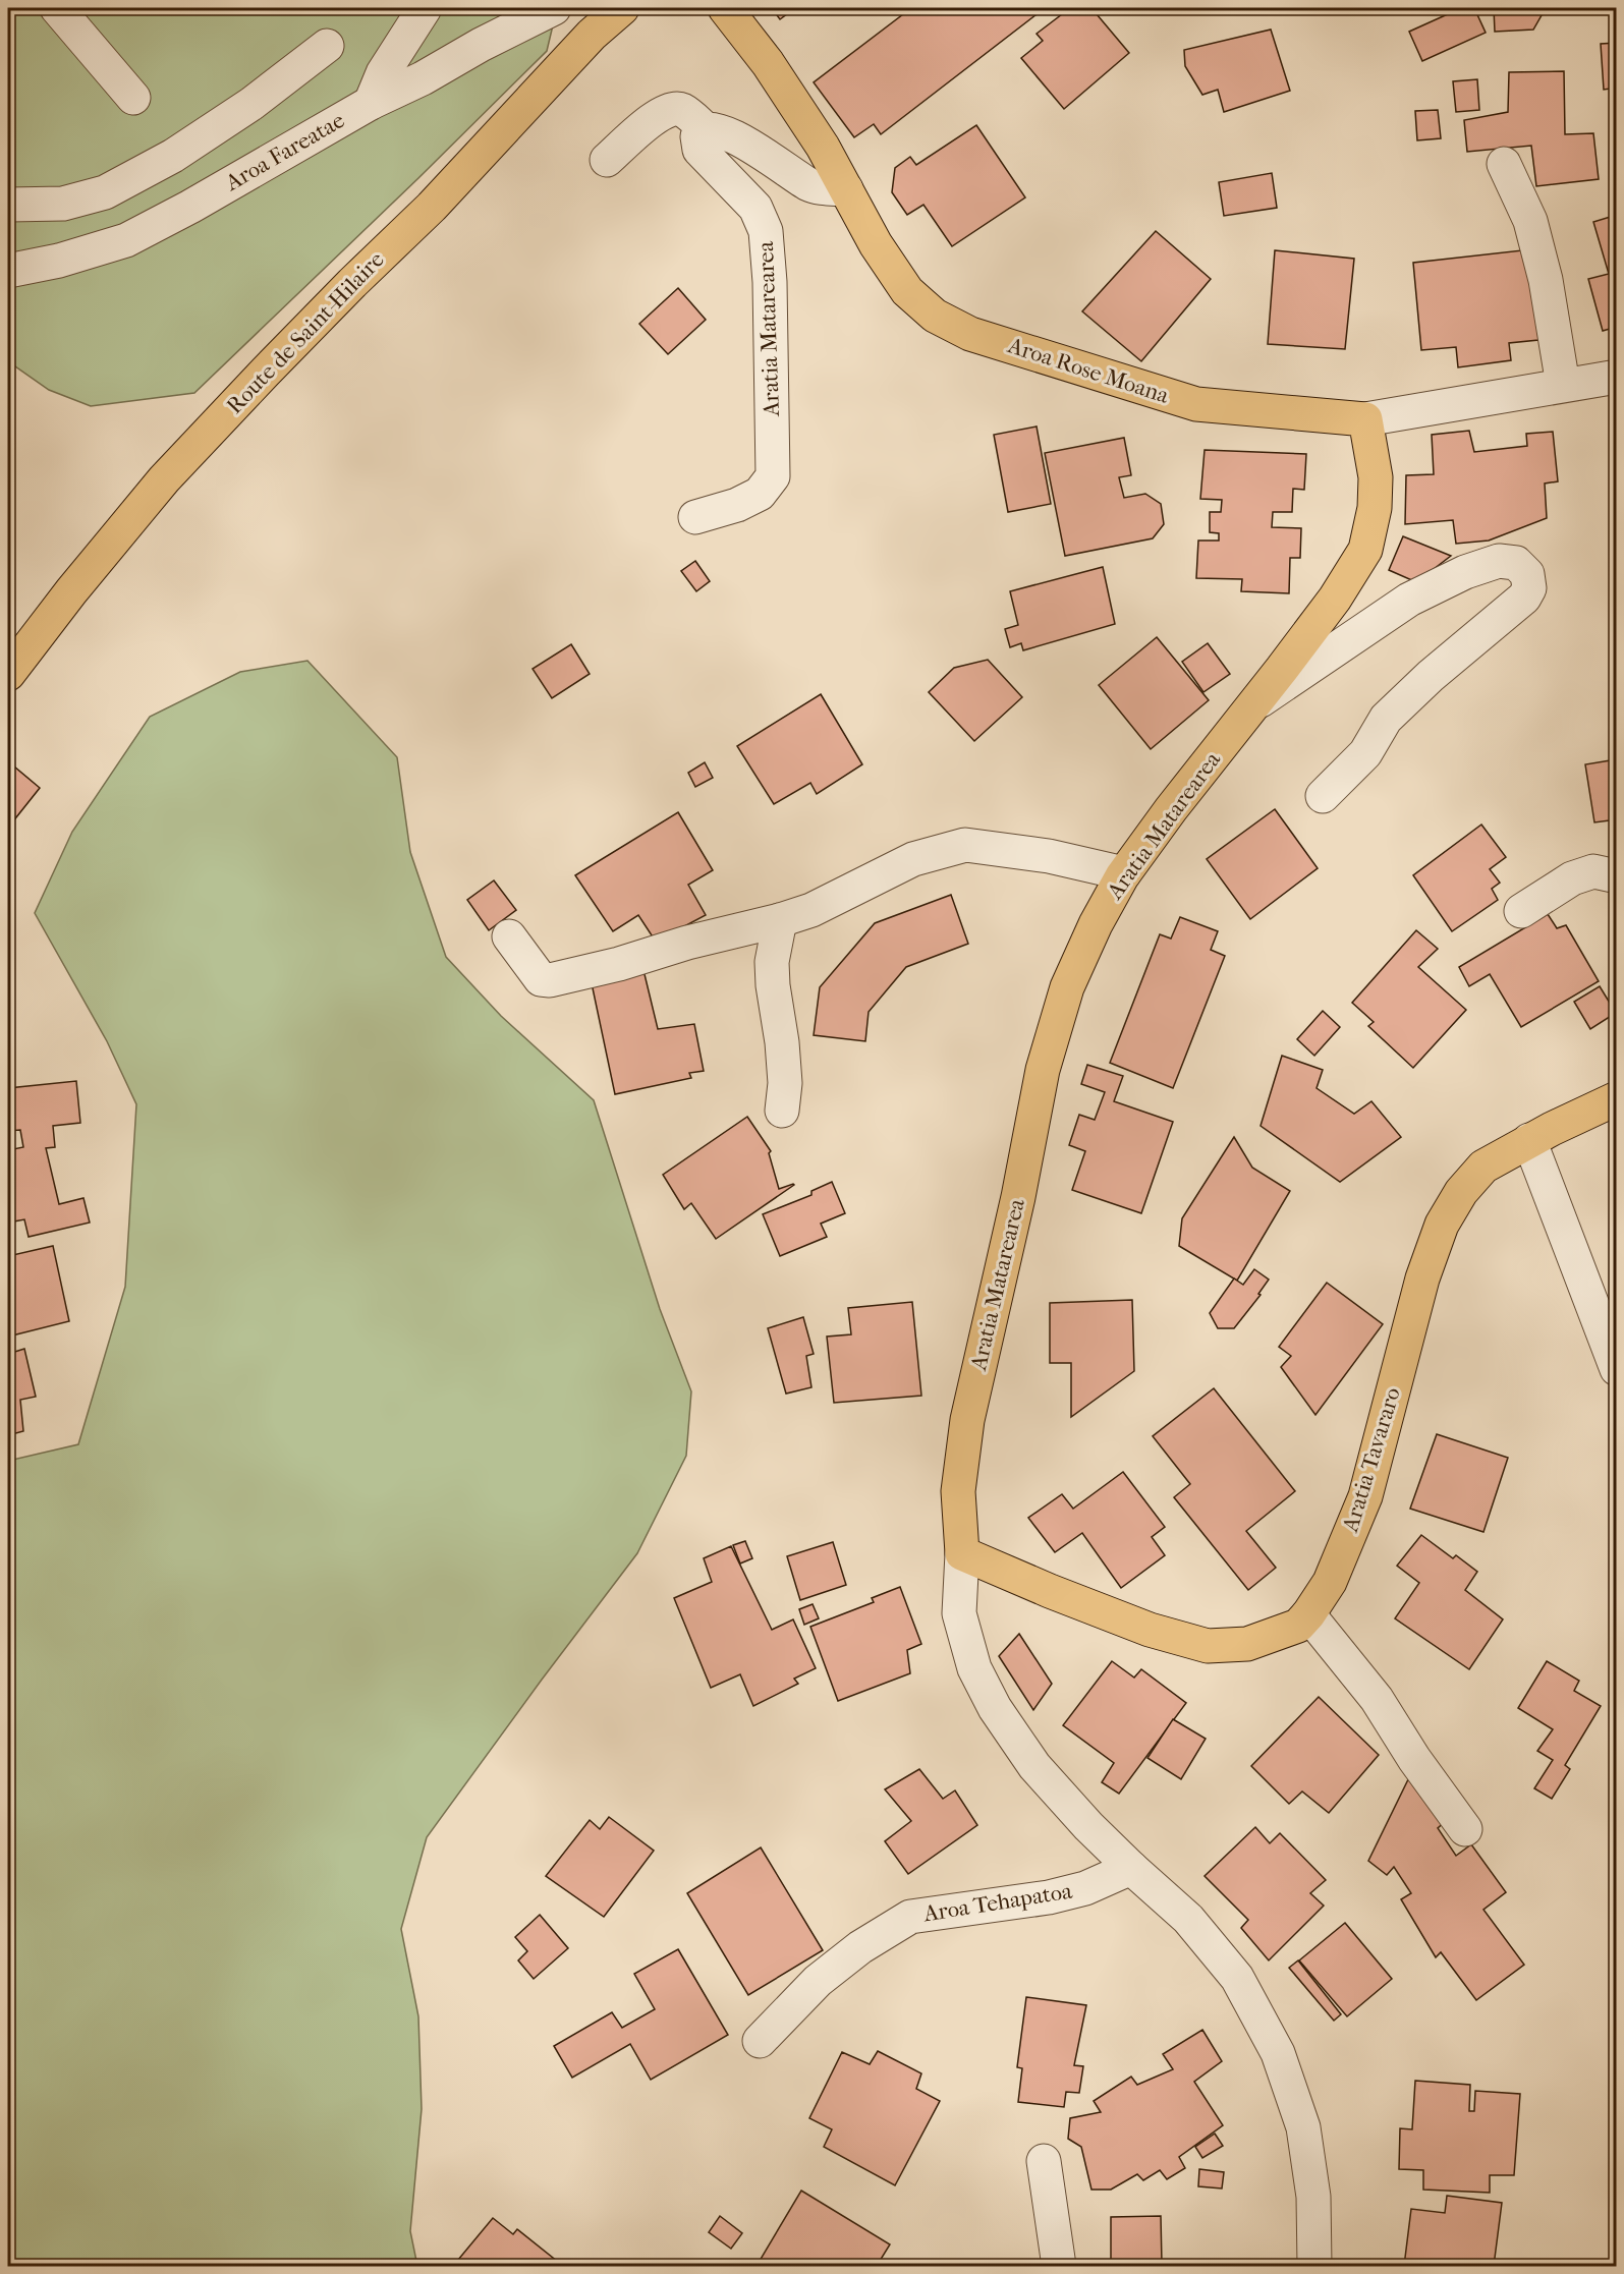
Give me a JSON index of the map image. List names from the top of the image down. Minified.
{"streets":{"main road":["Aratia Matarearea","Route de Saint-Hilaire","Aroa Rose Moana","Aratia Tavararo"],"street":["Aroa Fareatae","Aroa Tehapatoa"]},"crossings":[["Aratia Matarearea","Aroa Rose Moana"],["Aratia Matarearea","Aratia Tavararo"]]}
